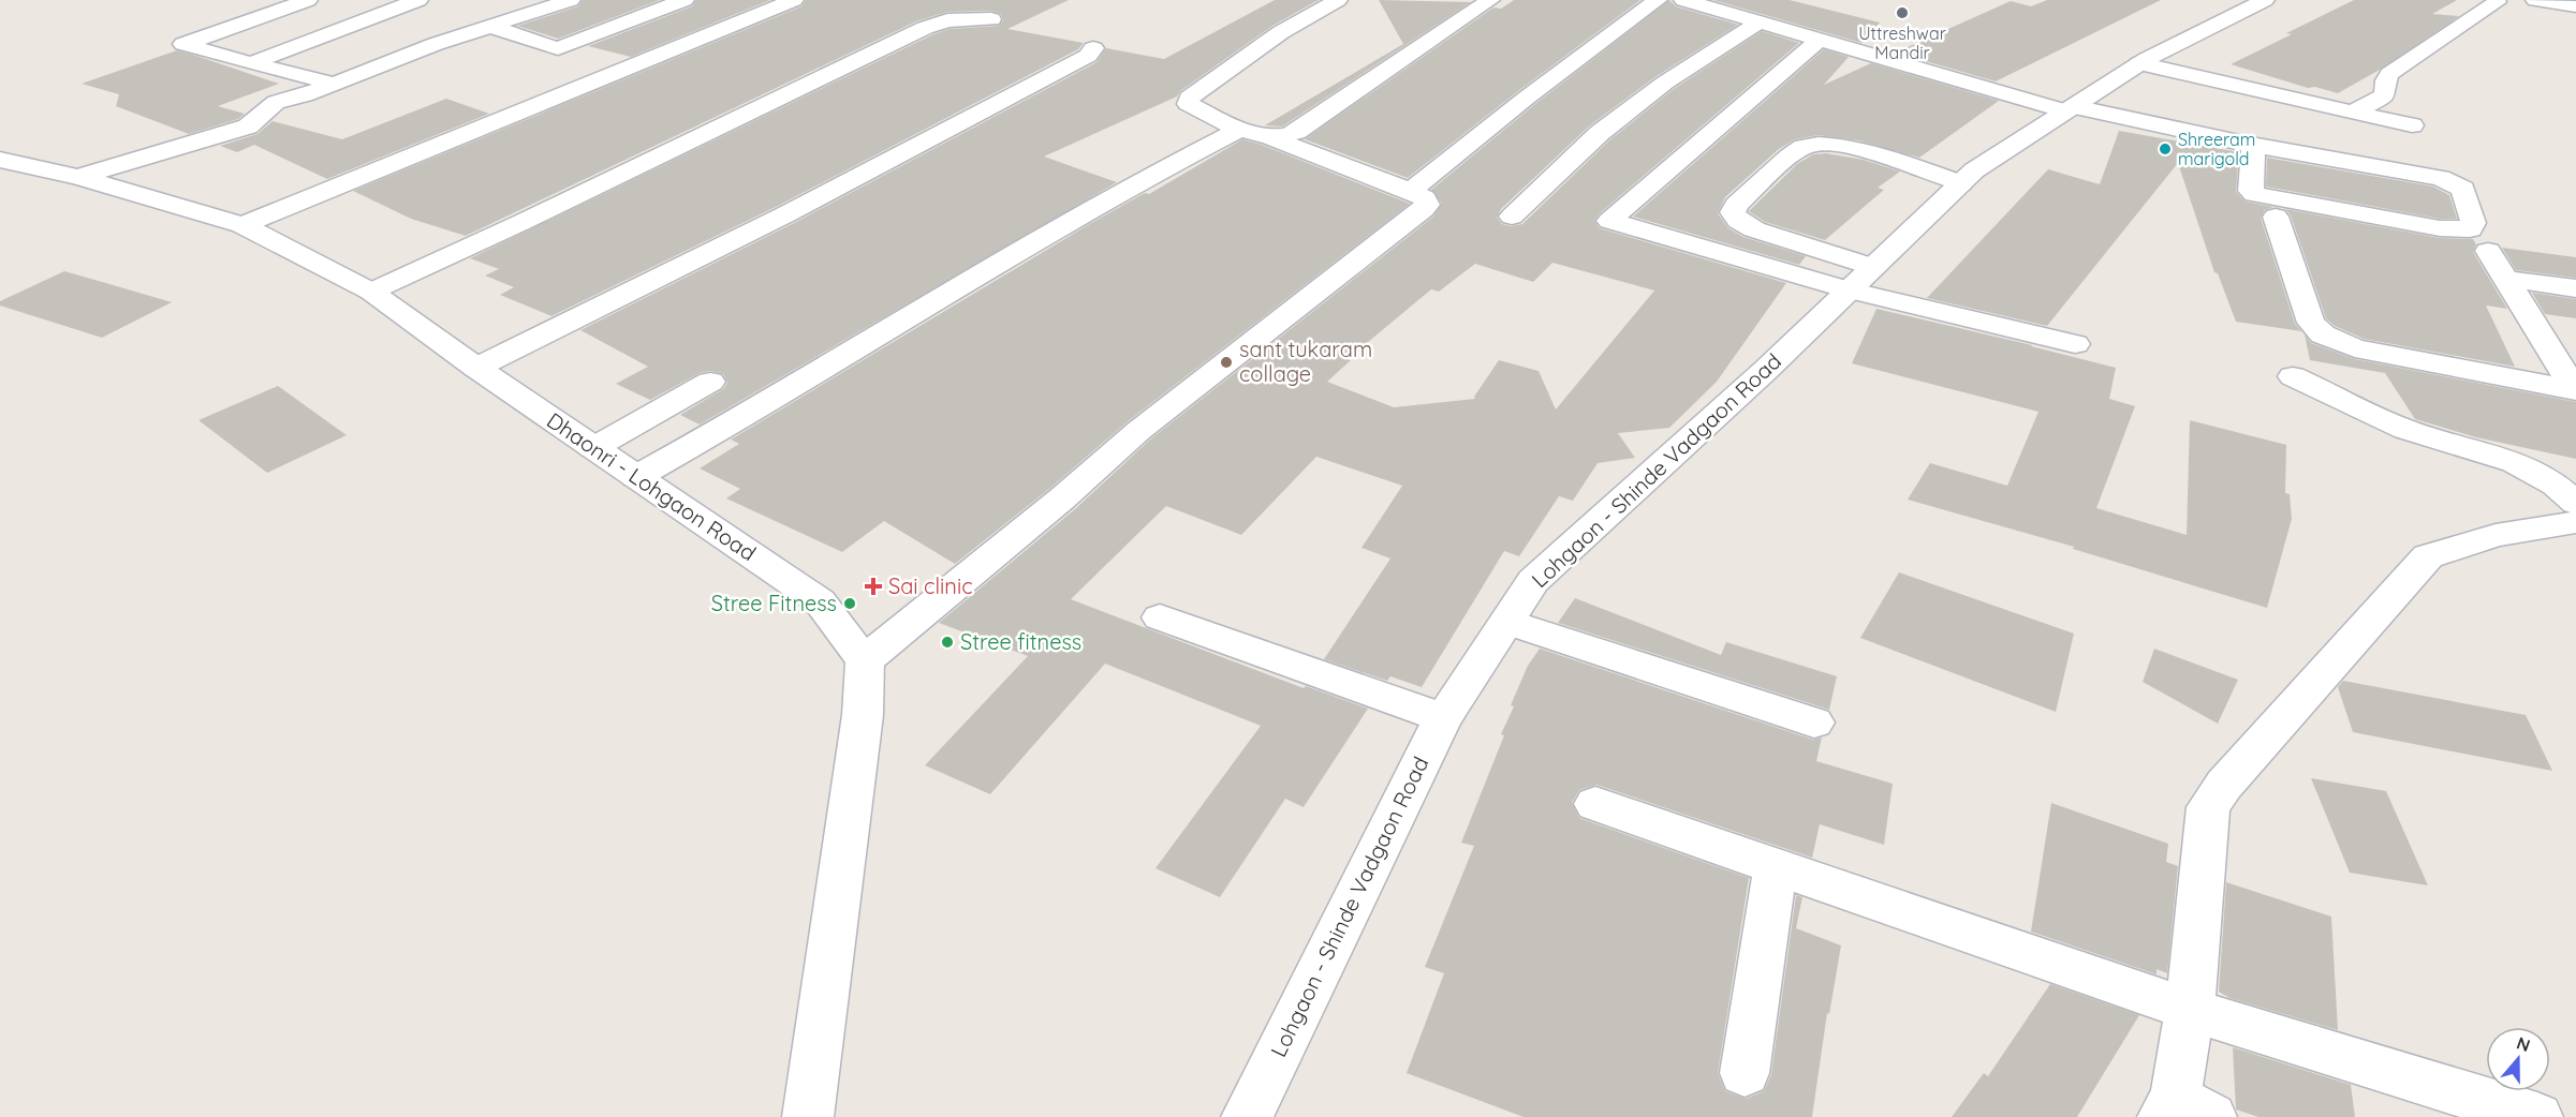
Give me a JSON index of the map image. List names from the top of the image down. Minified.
{"streets":{"street":["Lohgaon - Shinde Vadgaon Road","Dhaonri - Lohgaon Road"]},"places":{"other":["Uttreshwar Mandir","Shreeram marigold","sant tukaram collage","Stree Fitness","Stree fitness"],"health":["Sai clinic"]},"north":"top"}
